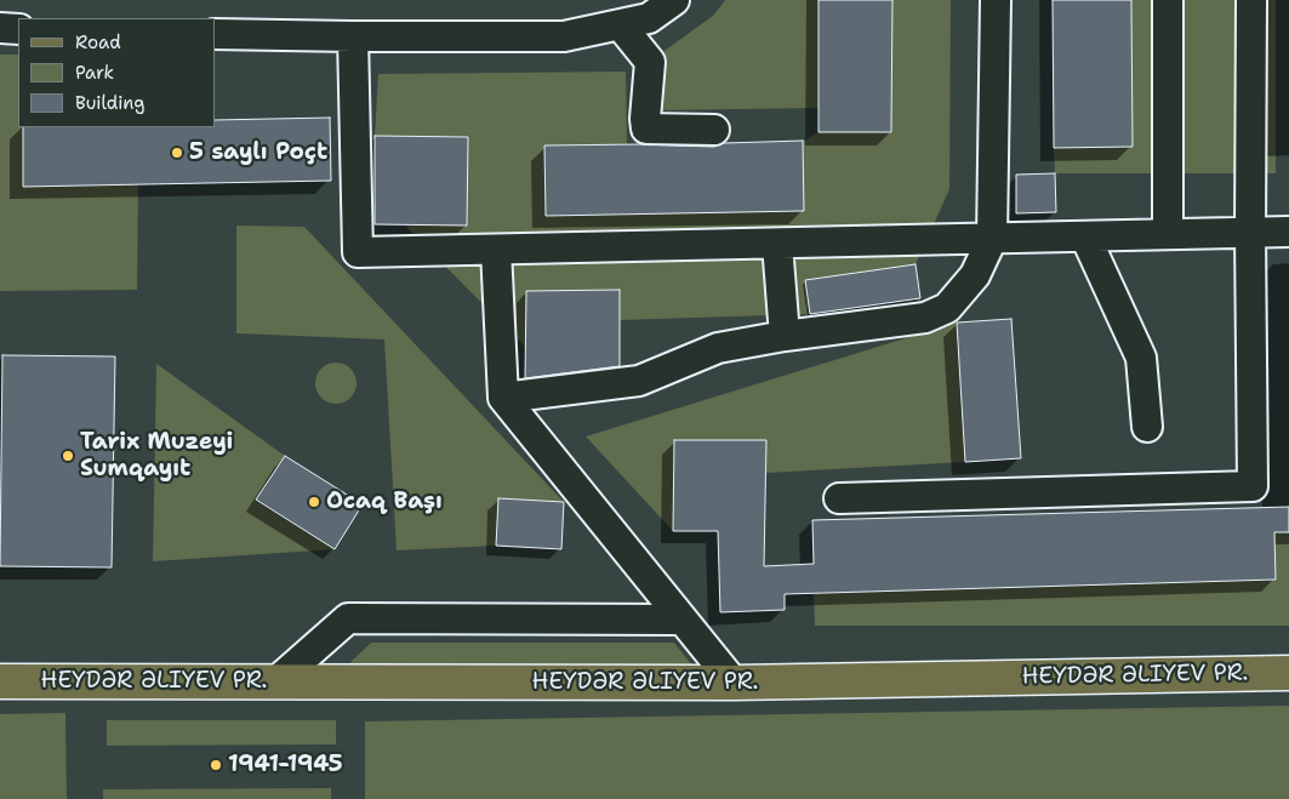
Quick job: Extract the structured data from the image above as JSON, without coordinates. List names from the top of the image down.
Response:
{
  "streets": {
    "main road": ["HEYDƏR ƏLIYEV PR."]
  },
  "places": [
    "5 saylı Poçt",
    "Tarix Muzeyi Sumqayıt",
    "Ocaq Başı",
    "1941-1945"
  ],
  "legend": ["Road", "Park", "Building"]
}
